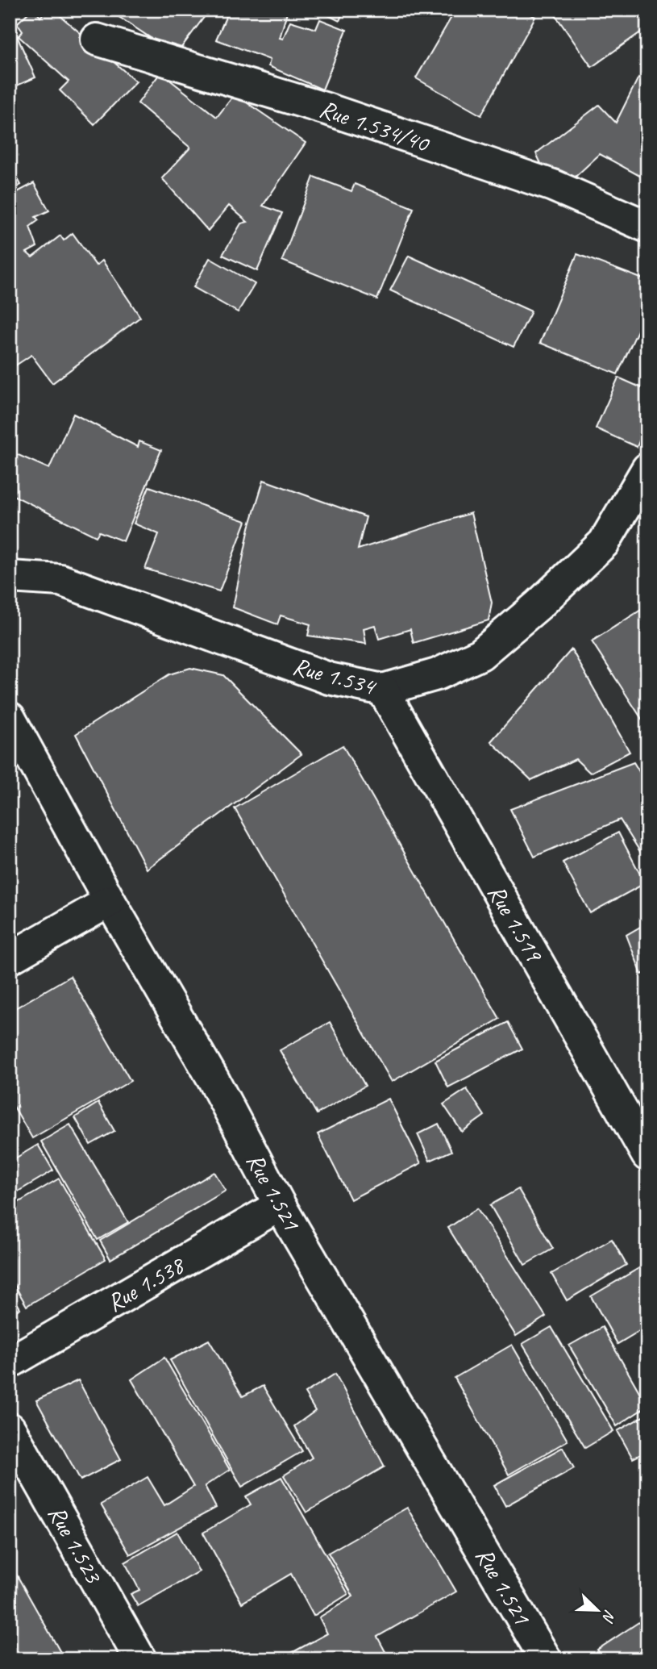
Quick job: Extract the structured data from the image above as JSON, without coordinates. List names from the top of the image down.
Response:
{
  "streets": {
    "street": [
      "Rue 1.534/40",
      "Rue 1.534",
      "Rue 1.519",
      "Rue 1.521",
      "Rue 1.538",
      "Rue 1.523"
    ]
  },
  "crossings": [
    ["Rue 1.534", "Rue 1.519"],
    ["Rue 1.521", "Rue 1.538"]
  ],
  "north": "bottom right"
}
